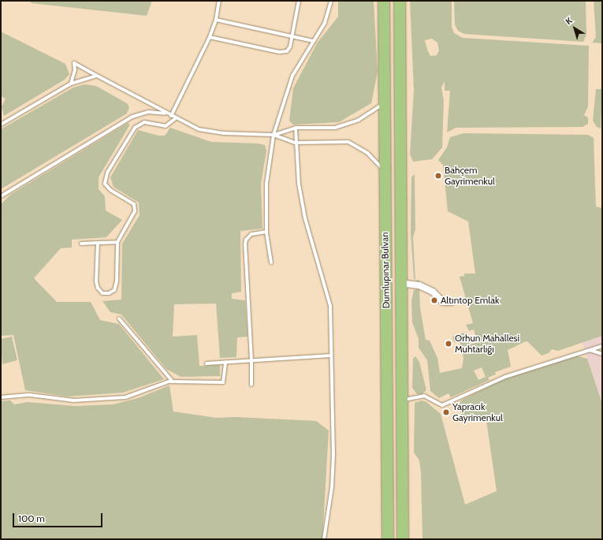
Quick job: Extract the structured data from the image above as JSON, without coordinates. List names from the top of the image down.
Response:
{
  "streets": {
    "highway": ["Dumlupınar Bulvarı"]
  },
  "places": [
    "Bahçem Gayrimenkul",
    "Altıntop Emlak",
    "Orhun Mahallesi Muhtarlığı",
    "Yapracık Gayrimenkul"
  ],
  "scale_bar": "100 m",
  "north": "top left"
}
